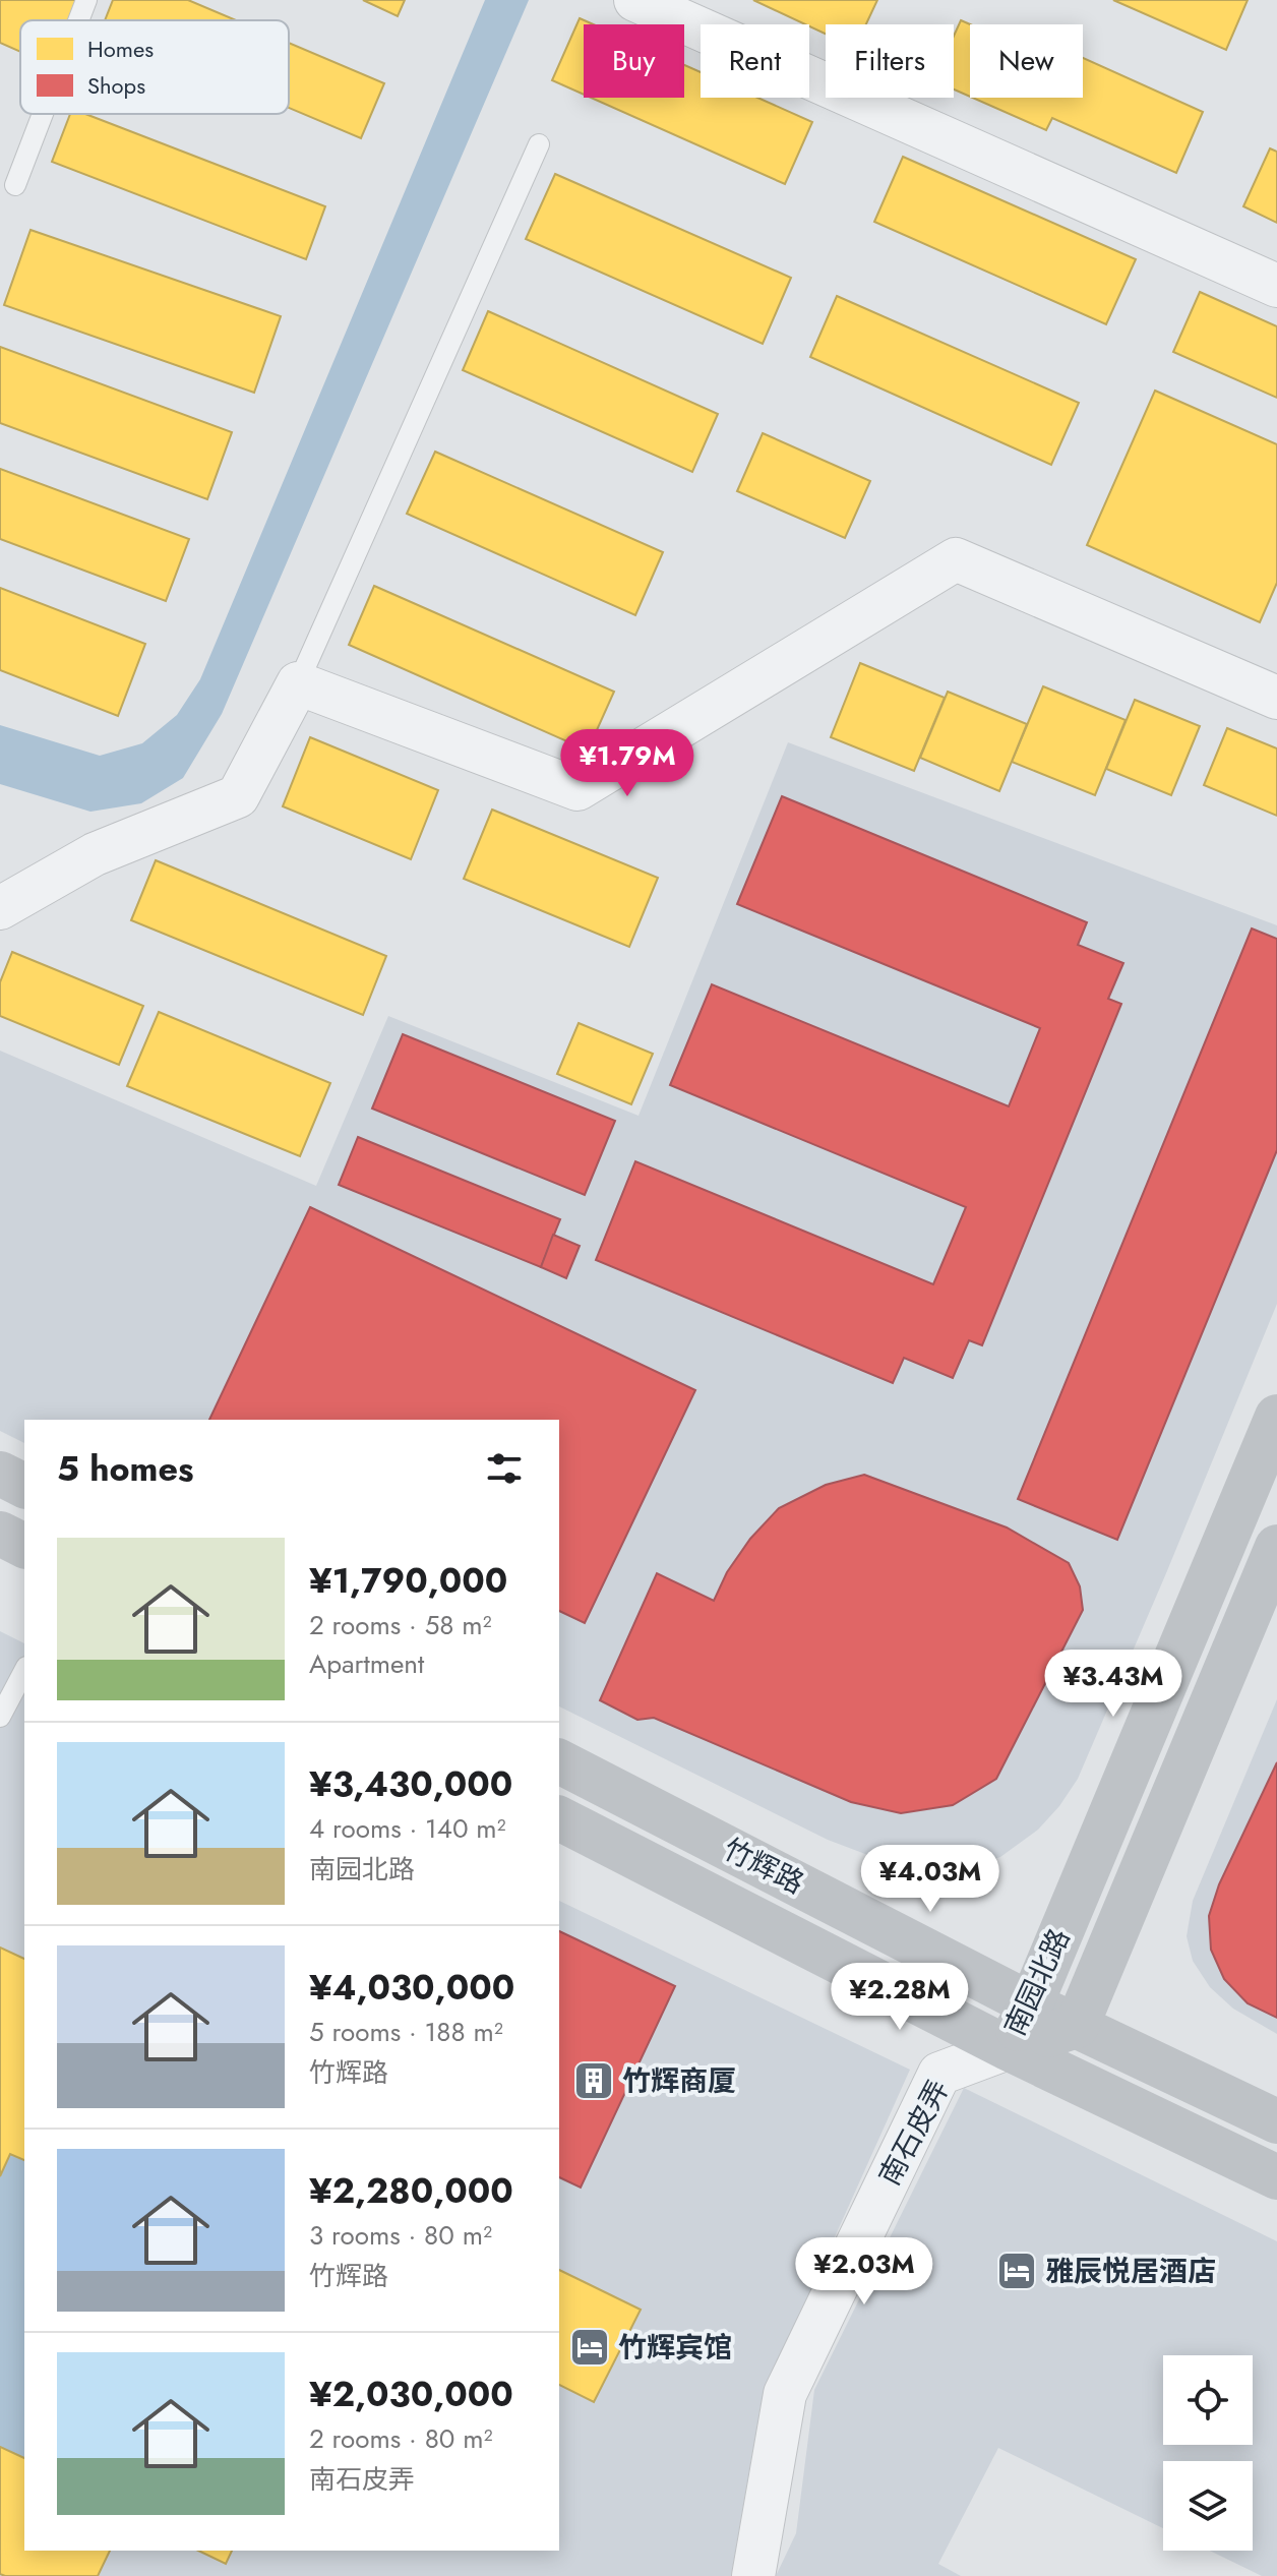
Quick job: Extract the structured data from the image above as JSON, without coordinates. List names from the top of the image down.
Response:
{
  "streets": {
    "main road": ["竹辉路", "南园北路"],
    "street": ["南石皮弄"]
  },
  "crossings": [
    ["竹辉路", "南园北路"],
    ["竹辉路", "南石皮弄"],
    ["南园北路", "南石皮弄"]
  ],
  "places": {
    "building": ["竹辉商厦"],
    "hotel": ["雅辰悦居酒店", "竹辉宾馆"]
  },
  "legend": ["Homes", "Shops"],
  "page": {
    "chip": [
      "Buy",
      "Rent",
      "Filters",
      "New"
    ],
    "price": [
      "¥1.79M",
      "¥3.43M",
      "¥4.03M",
      "¥2.28M",
      "¥2.03M"
    ],
    "heading": "5 homes",
    "list": [
      {
        "name": "¥1,790,000",
        "note": "2 rooms · 58 m² · Apartment"
      },
      {
        "name": "¥3,430,000",
        "note": "4 rooms · 140 m² · 南园北路"
      },
      {
        "name": "¥4,030,000",
        "note": "5 rooms · 188 m² · 竹辉路"
      },
      {
        "name": "¥2,280,000",
        "note": "3 rooms · 80 m² · 竹辉路"
      },
      {
        "name": "¥2,030,000",
        "note": "2 rooms · 80 m² · 南石皮弄"
      }
    ]
  }
}
